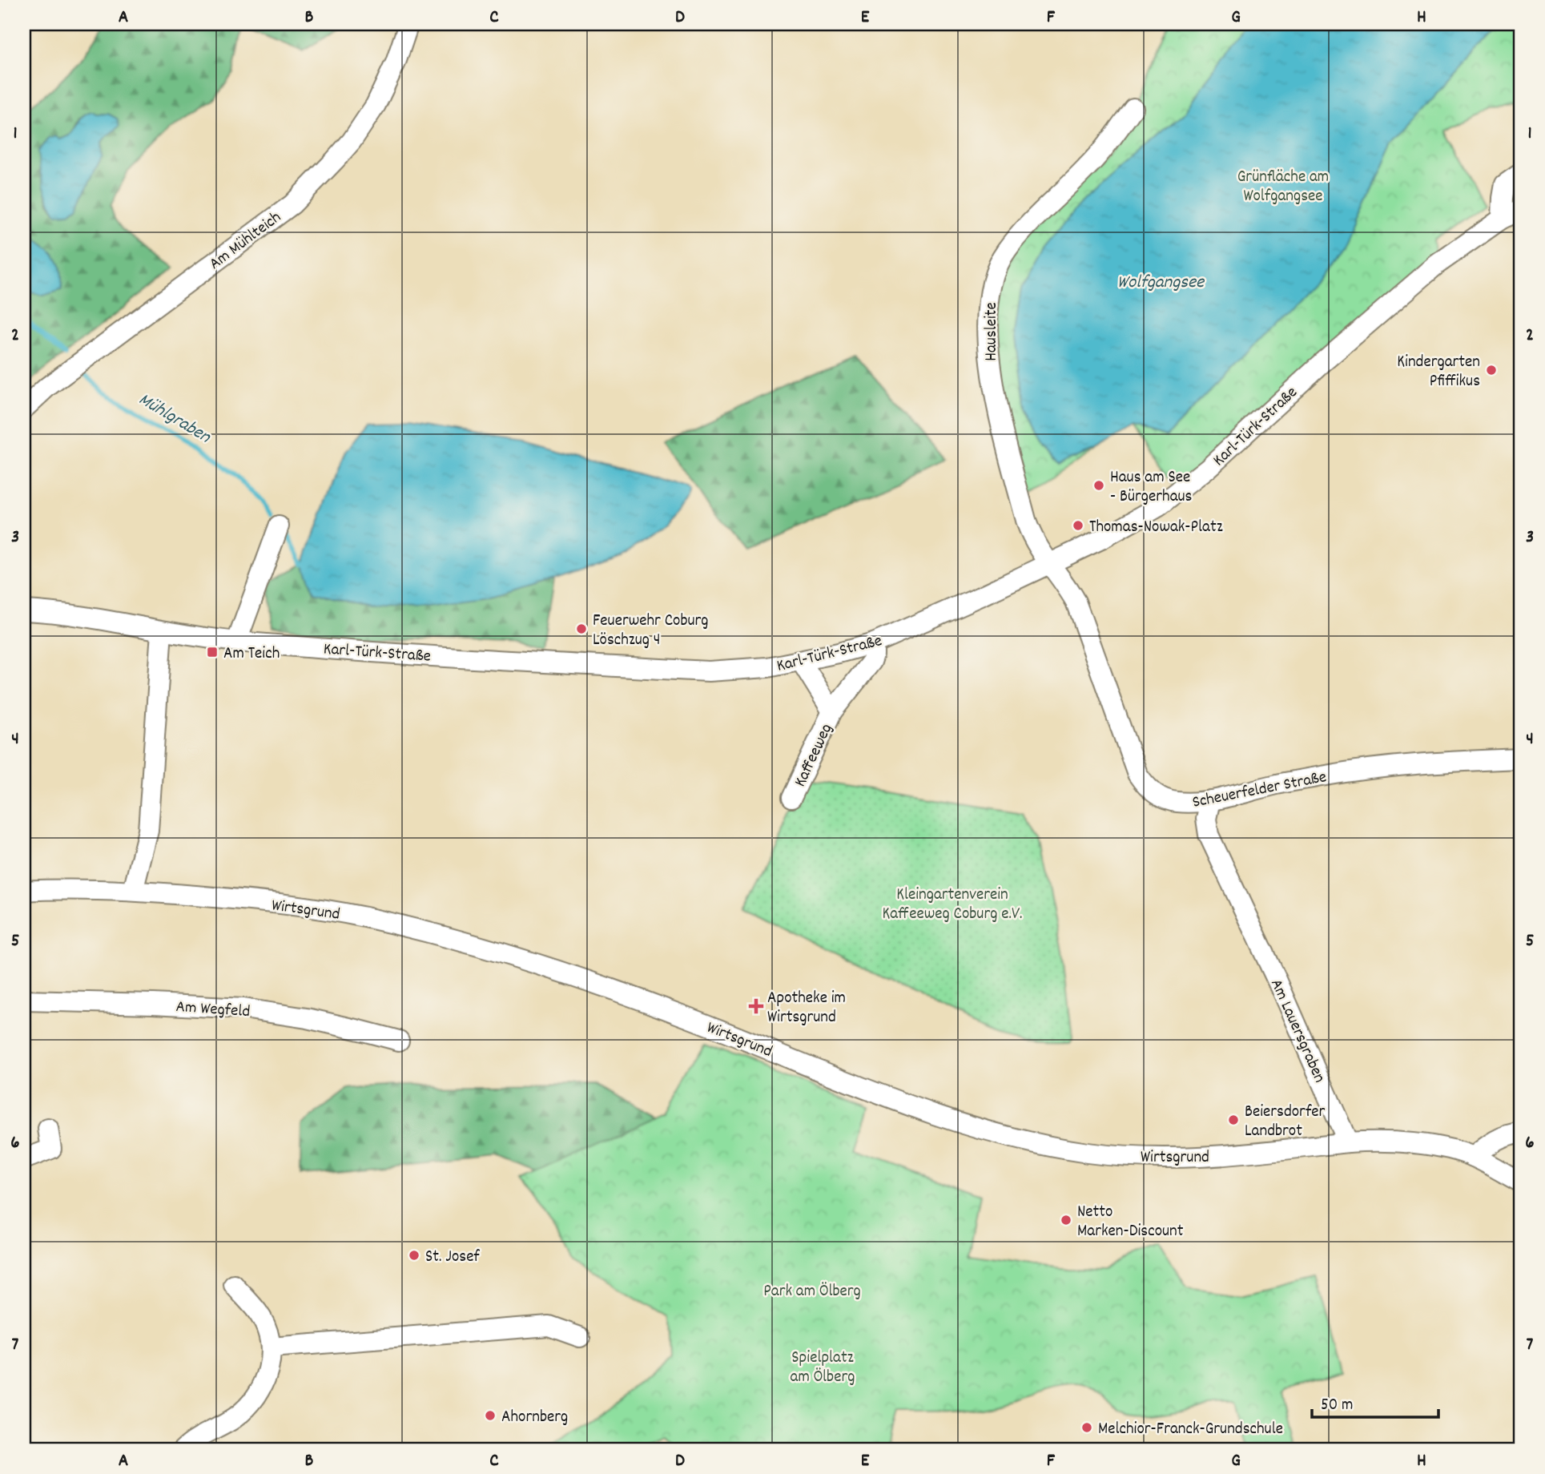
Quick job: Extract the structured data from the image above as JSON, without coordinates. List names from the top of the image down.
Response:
{
  "streets": {
    "street": [
      "Am Mühlteich",
      "Hausleite",
      "Karl-Türk-Straße",
      "Kaffeeweg",
      "Scheuerfelder Straße",
      "Wirtsgrund",
      "Am Wegfeld",
      "Am Lauersgraben"
    ]
  },
  "crossings": [
    ["Hausleite", "Karl-Türk-Straße"],
    ["Hausleite", "Scheuerfelder Straße"],
    ["Karl-Türk-Straße", "Kaffeeweg"],
    ["Karl-Türk-Straße", "Scheuerfelder Straße"],
    ["Scheuerfelder Straße", "Am Lauersgraben"],
    ["Wirtsgrund", "Am Lauersgraben"]
  ],
  "water": ["Wolfgangsee", "Mühlgraben"],
  "parks": [
    "Grünfläche am Wolfgangsee",
    "Kleingartenverein Kaffeeweg Coburg e.V.",
    "Park am Ölberg",
    "Spielplatz am Ölberg"
  ],
  "places": {
    "other": [
      "Kindergarten Pfiffikus",
      "Haus am See - Bürgerhaus",
      "Thomas-Nowak-Platz",
      "Feuerwehr Coburg Löschzug 4",
      "Beiersdorfer Landbrot",
      "Netto Marken-Discount",
      "St. Josef",
      "Ahornberg",
      "Melchior-Franck-Grundschule"
    ],
    "transit": ["Am Teich"],
    "health": ["Apotheke im Wirtsgrund"]
  },
  "scale_bar": "50 m",
  "grid": {
    "columns": [
      "A",
      "B",
      "C",
      "D",
      "E",
      "F",
      "G",
      "H"
    ],
    "rows": [
      "1",
      "2",
      "3",
      "4",
      "5",
      "6",
      "7"
    ]
  }
}
